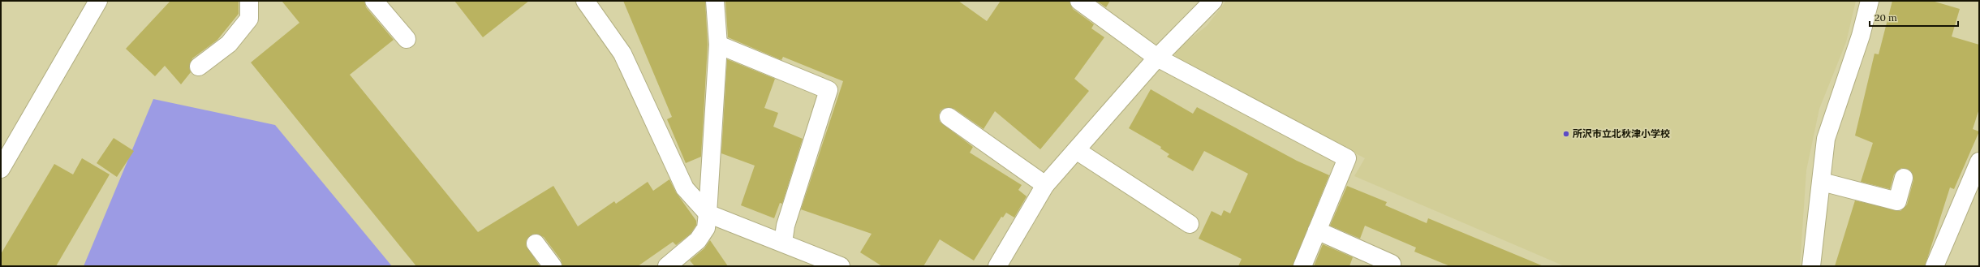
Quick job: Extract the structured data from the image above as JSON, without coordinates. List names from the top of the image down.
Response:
{
  "places": ["所沢市立北秋津小学校"],
  "scale_bar": "20 m"
}
